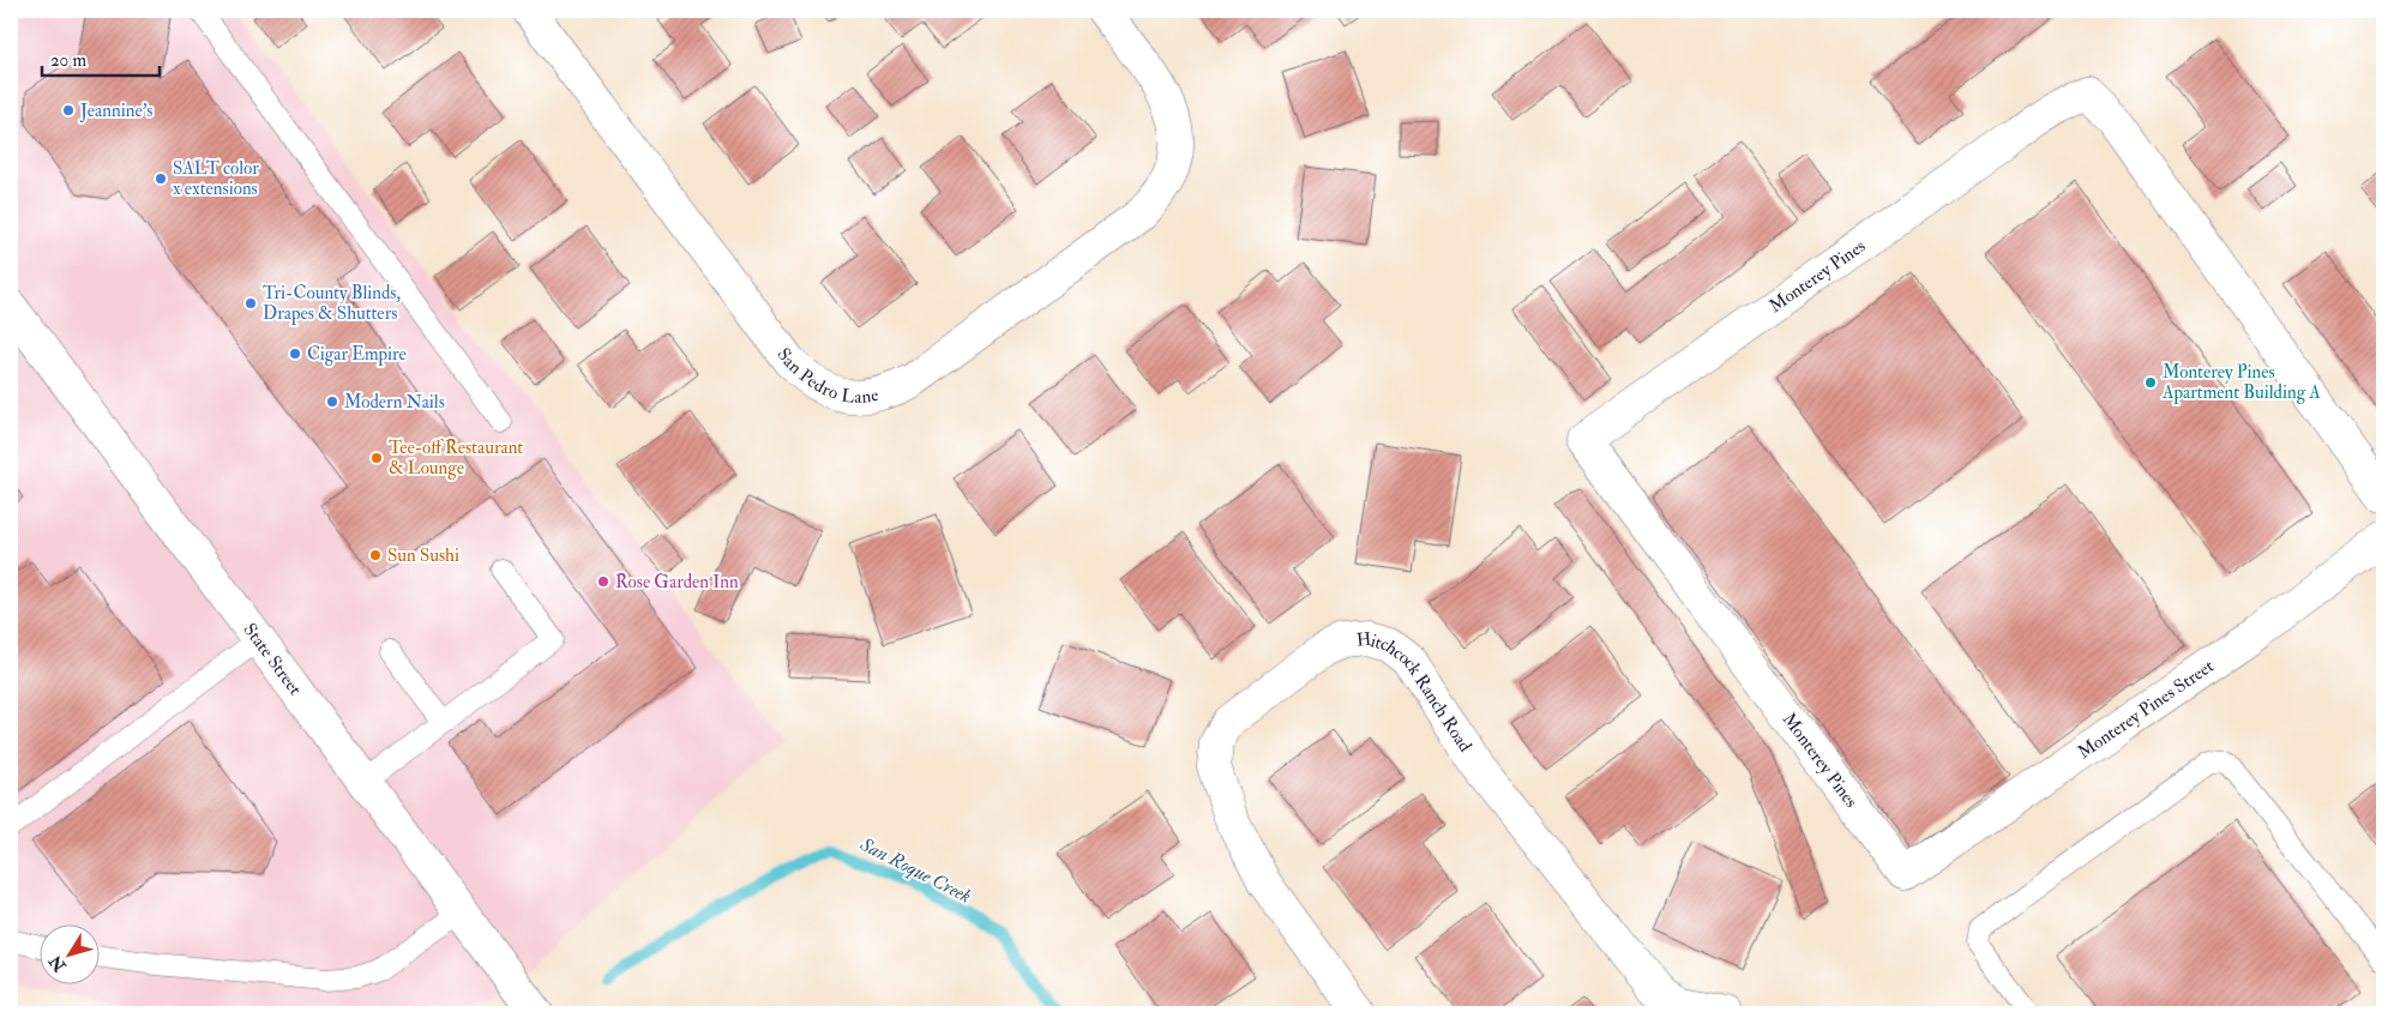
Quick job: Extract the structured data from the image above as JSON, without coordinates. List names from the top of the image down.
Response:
{
  "streets": {
    "street": [
      "Monterey Pines",
      "San Pedro Lane",
      "State Street",
      "Hitchcock Ranch Road",
      "Monterey Pines Street"
    ]
  },
  "crossings": [
    ["Monterey Pines", "Monterey Pines Street"]
  ],
  "water": ["San Roque Creek"],
  "places": [
    "Jeannine's",
    "SALT color x extensions",
    "Tri-County Blinds, Drapes & Shutters",
    "Cigar Empire",
    "Monterey Pines Apartment Building A",
    "Modern Nails",
    "Tee-off Restaurant & Lounge",
    "Sun Sushi",
    "Rose Garden Inn"
  ],
  "scale_bar": "20 m",
  "north": "bottom left"
}
